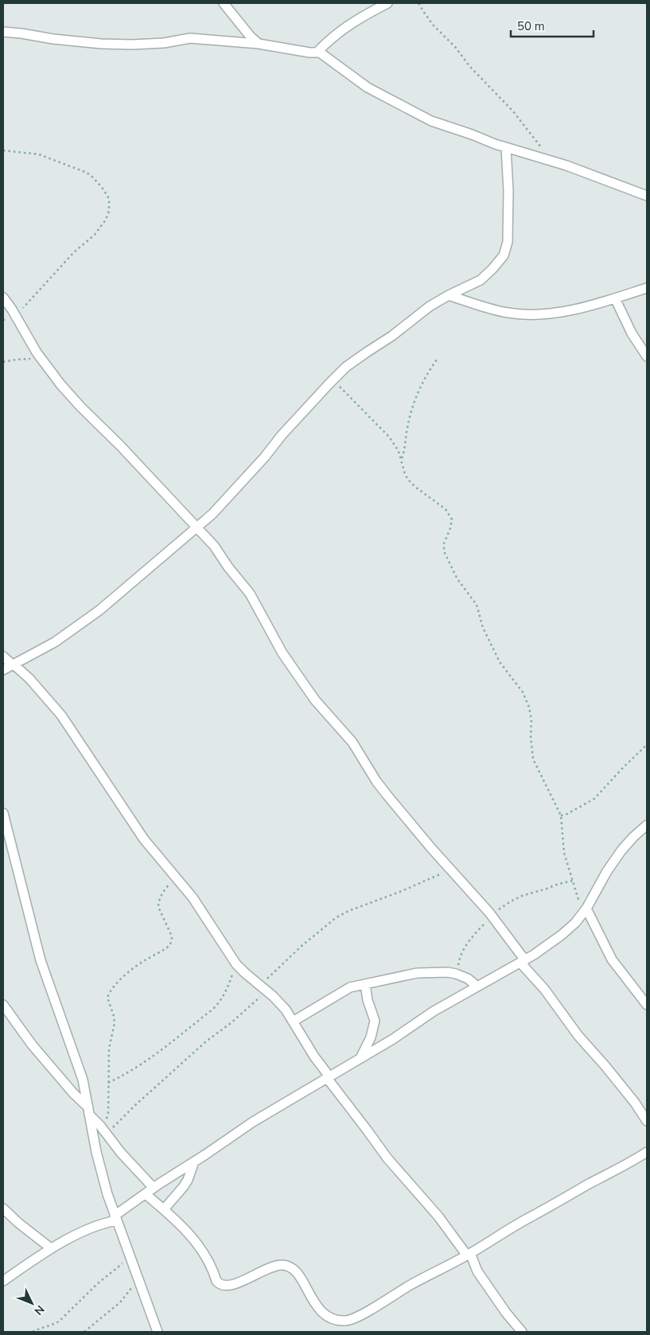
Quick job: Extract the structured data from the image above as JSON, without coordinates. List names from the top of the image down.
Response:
{
  "scale_bar": "50 m",
  "north": "bottom right"
}
